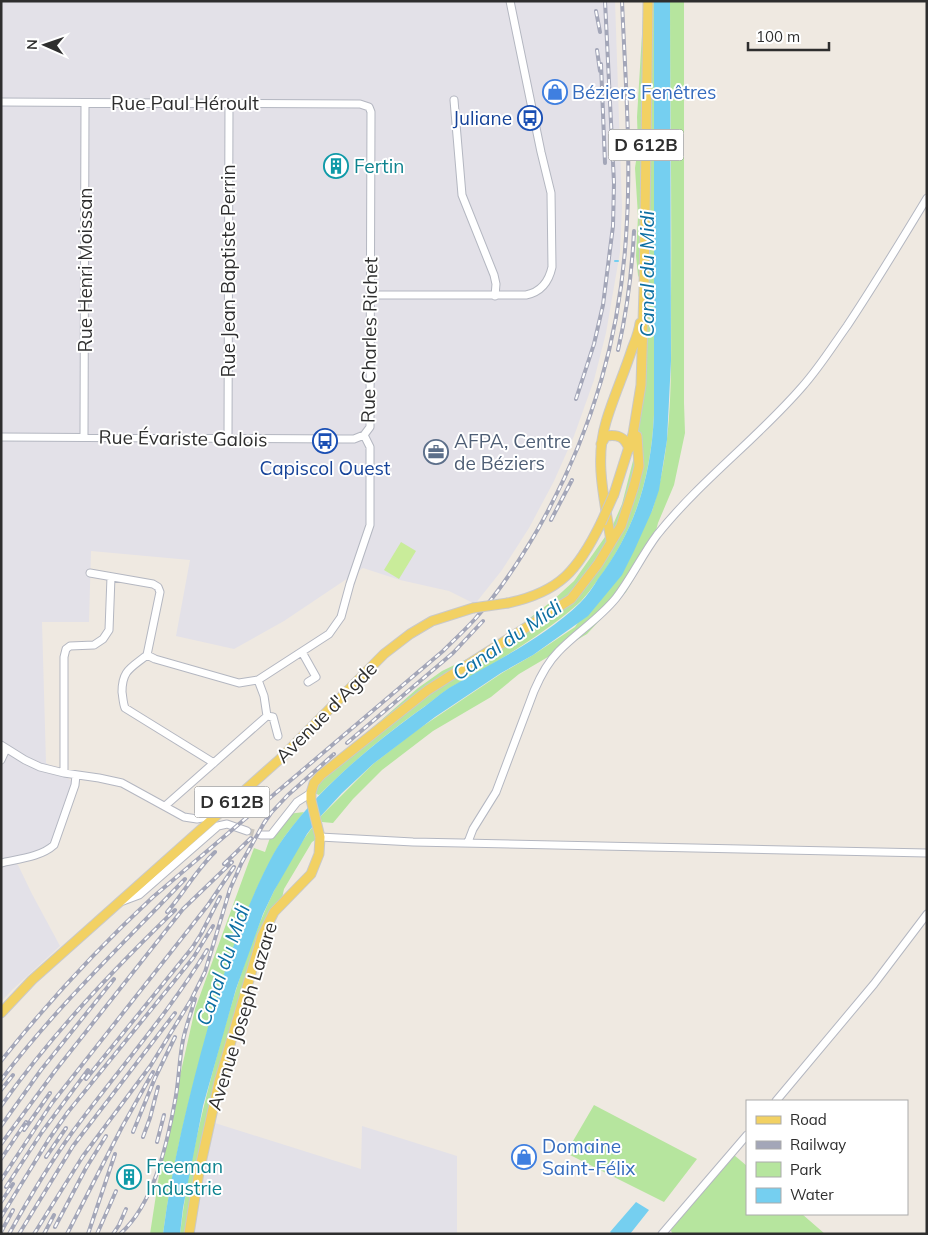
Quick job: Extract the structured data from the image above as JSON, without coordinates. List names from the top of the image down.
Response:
{
  "streets": {
    "main road": ["D 612B", "Avenue d'Agde", "Avenue Joseph Lazare"],
    "street": [
      "Rue Paul Héroult",
      "Rue Henri Moissan",
      "Rue Jean Baptiste Perrin",
      "Rue Charles Richet",
      "Rue Évariste Galois"
    ]
  },
  "crossings": [
    ["Rue Paul Héroult", "Rue Henri Moissan"],
    ["Rue Paul Héroult", "Rue Jean Baptiste Perrin"],
    ["Rue Paul Héroult", "Rue Charles Richet"],
    ["D 612B", "Avenue d'Agde"],
    ["Rue Henri Moissan", "Rue Évariste Galois"],
    ["Rue Jean Baptiste Perrin", "Rue Évariste Galois"],
    ["Rue Charles Richet", "Rue Évariste Galois"]
  ],
  "water": ["Canal du Midi"],
  "places": {
    "shop": ["Béziers Fenêtres", "Domaine Saint-Félix"],
    "bus stop": ["Juliane", "Capiscol Ouest"],
    "building": ["Fertin", "Freeman Industrie"],
    "office": ["AFPA, Centre de Béziers"]
  },
  "legend": [
    "Road",
    "Railway",
    "Park",
    "Water"
  ],
  "scale_bar": "100 m",
  "north": "left"
}
